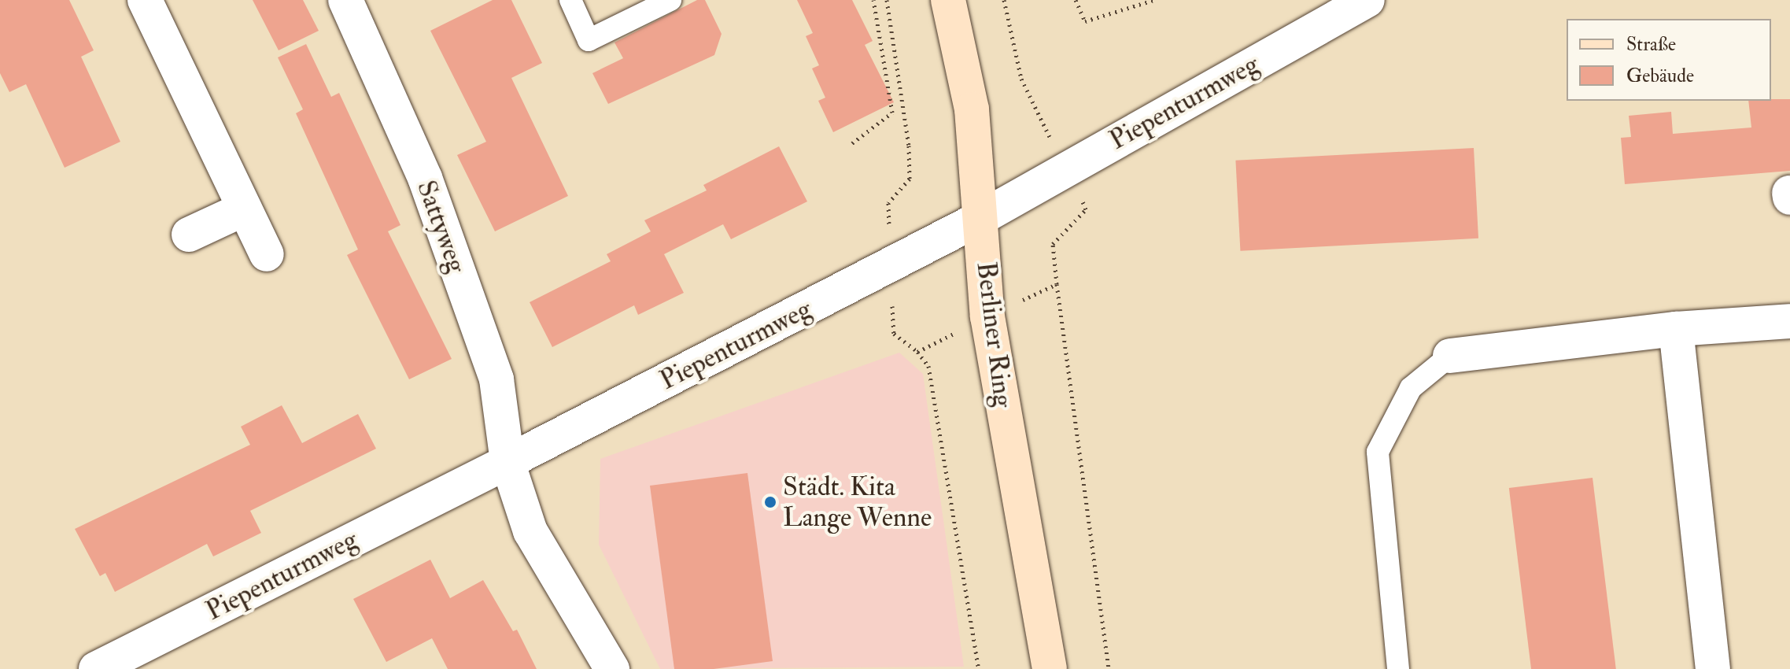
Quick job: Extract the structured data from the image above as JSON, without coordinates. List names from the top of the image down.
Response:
{
  "streets": {
    "main road": ["Berliner Ring"],
    "street": ["Piepenturmweg", "Sattyweg"]
  },
  "crossings": [
    ["Piepenturmweg", "Sattyweg"],
    ["Piepenturmweg", "Berliner Ring"]
  ],
  "places": ["Städt. Kita Lange Wenne"],
  "legend": ["Straße", "Gebäude"]
}
